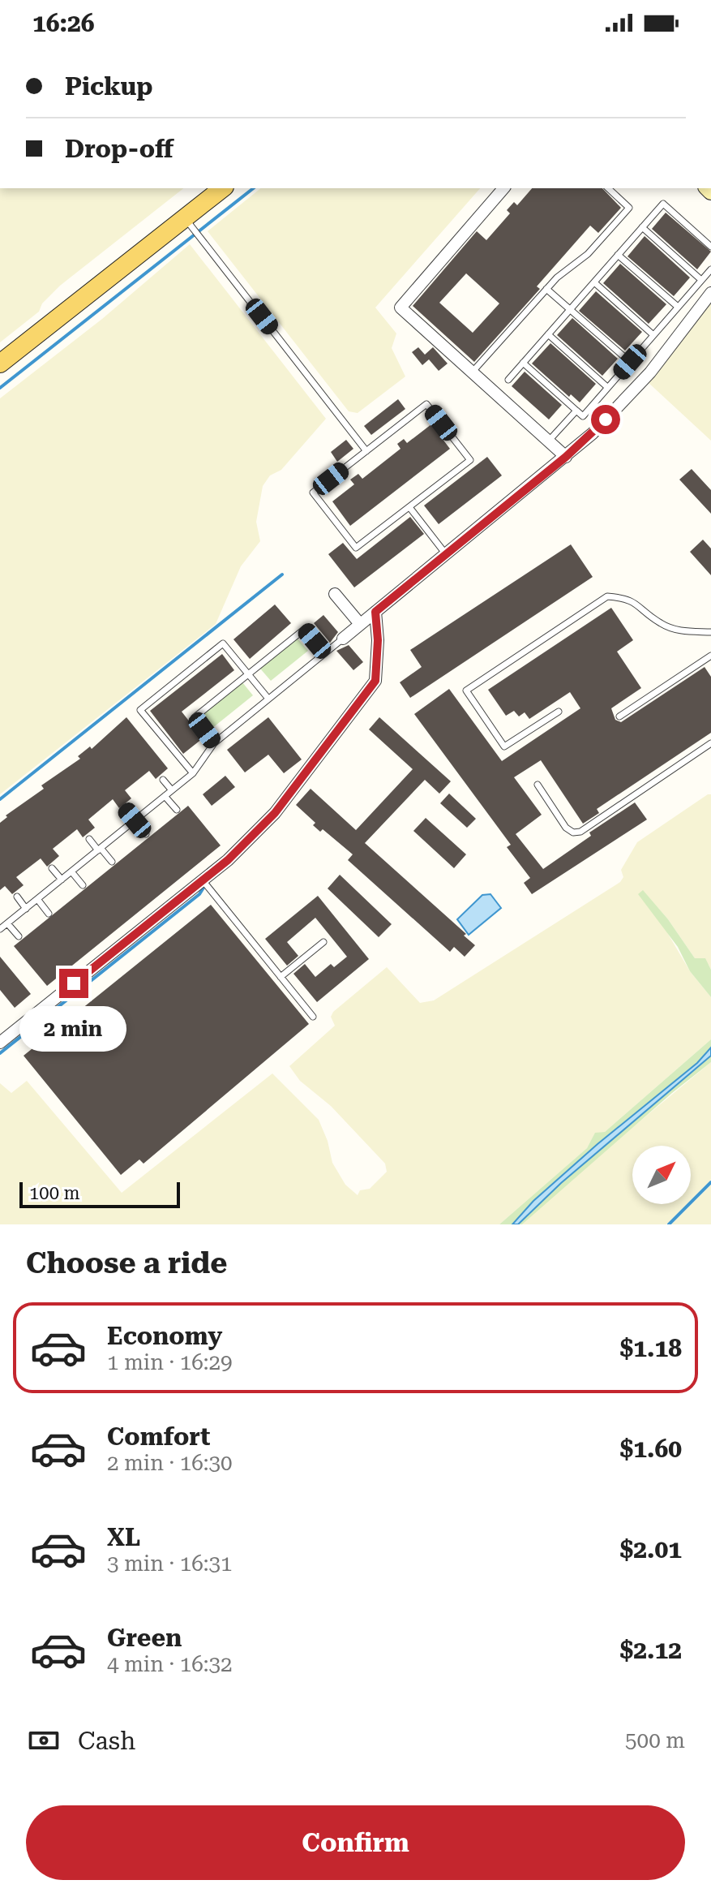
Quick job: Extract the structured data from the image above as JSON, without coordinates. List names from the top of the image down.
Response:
{
  "scale_bar": "100 m",
  "north": "top right",
  "page": {
    "status": "16:26",
    "banner": ["Pickup", "Drop-off"],
    "bubble": "2 min",
    "scale": "100 m",
    "heading": "Choose a ride",
    "list": [
      {
        "name": "Economy",
        "note": "1 min · 16:29",
        "value": "$1.18"
      },
      {
        "name": "Comfort",
        "note": "2 min · 16:30",
        "value": "$1.60"
      },
      {
        "name": "XL",
        "note": "3 min · 16:31",
        "value": "$2.01"
      },
      {
        "name": "Green",
        "note": "4 min · 16:32",
        "value": "$2.12"
      }
    ],
    "pay": ["Cash", "500 m"],
    "buttons": "Confirm"
  }
}
